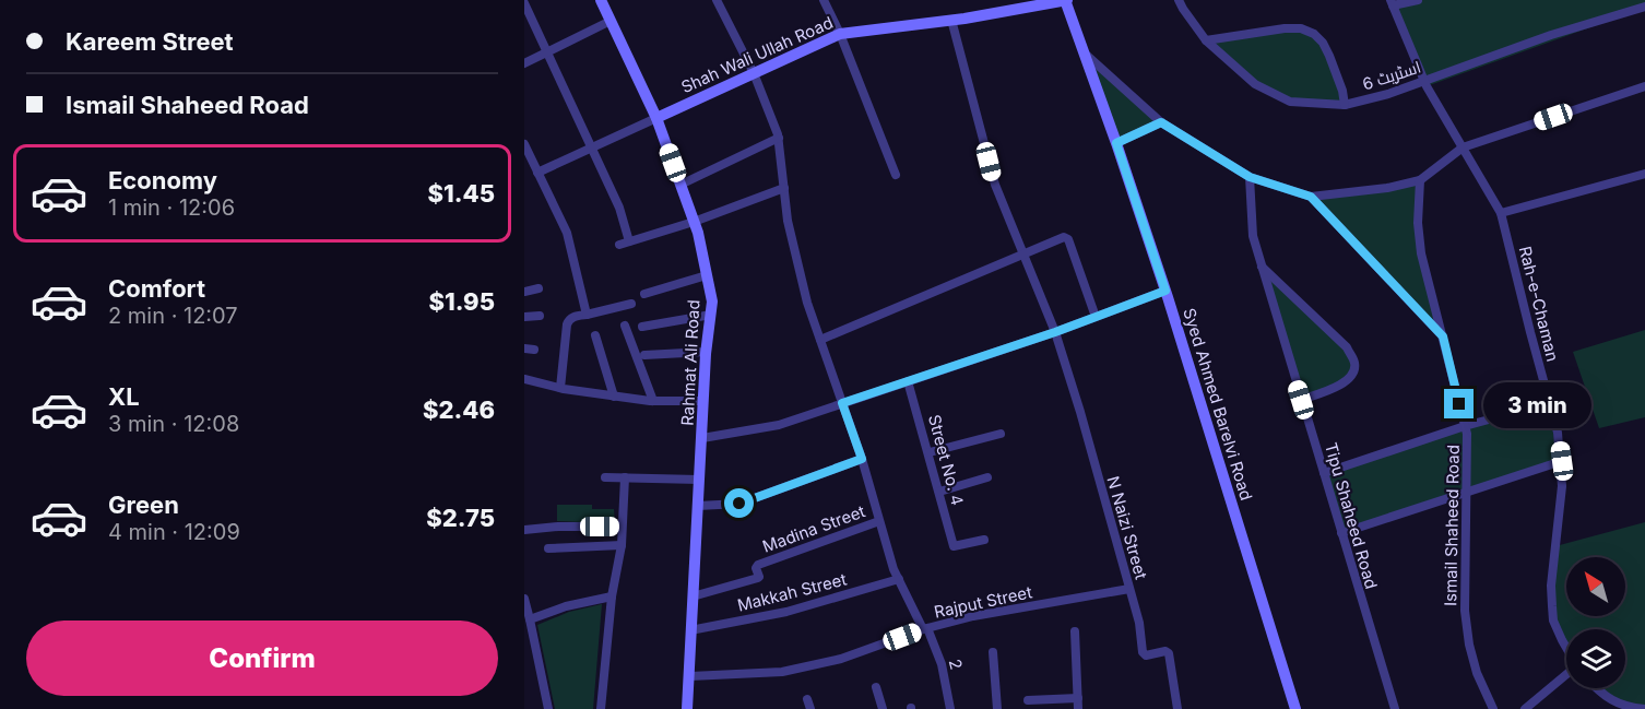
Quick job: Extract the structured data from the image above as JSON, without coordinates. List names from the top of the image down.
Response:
{
  "streets": {
    "street": [
      "Shah Wali Ullah Road",
      "اسٹریٹ 6",
      "Rah-e-Chaman",
      "Rahmat Ali Road",
      "Syed Ahmed Barelvi Road",
      "Street No. 4",
      "Tipu Shaheed Road",
      "Ismail Shaheed Road",
      "N Naizi Street",
      "Madina Street",
      "Makkah Street",
      "Rajput Street",
      "2"
    ]
  },
  "crossings": [
    ["Shah Wali Ullah Road", "Rahmat Ali Road"],
    ["Shah Wali Ullah Road", "Syed Ahmed Barelvi Road"],
    ["Shah Wali Ullah Road", "N Naizi Street"],
    ["Shah Wali Ullah Road", "2"],
    ["اسٹریٹ 6", "Rah-e-Chaman"],
    ["Rahmat Ali Road", "Madina Street"],
    ["Rahmat Ali Road", "Makkah Street"],
    ["Rahmat Ali Road", "Rajput Street"],
    ["N Naizi Street", "Rajput Street"],
    ["Madina Street", "2"],
    ["Makkah Street", "2"],
    ["Rajput Street", "2"]
  ],
  "north": "top left",
  "page": {
    "banner": ["Kareem Street", "Ismail Shaheed Road"],
    "list": [
      {
        "name": "Economy",
        "note": "1 min · 12:06",
        "value": "$1.45"
      },
      {
        "name": "Comfort",
        "note": "2 min · 12:07",
        "value": "$1.95"
      },
      {
        "name": "XL",
        "note": "3 min · 12:08",
        "value": "$2.46"
      },
      {
        "name": "Green",
        "note": "4 min · 12:09",
        "value": "$2.75"
      }
    ],
    "bubble": "3 min",
    "buttons": "Confirm"
  }
}
